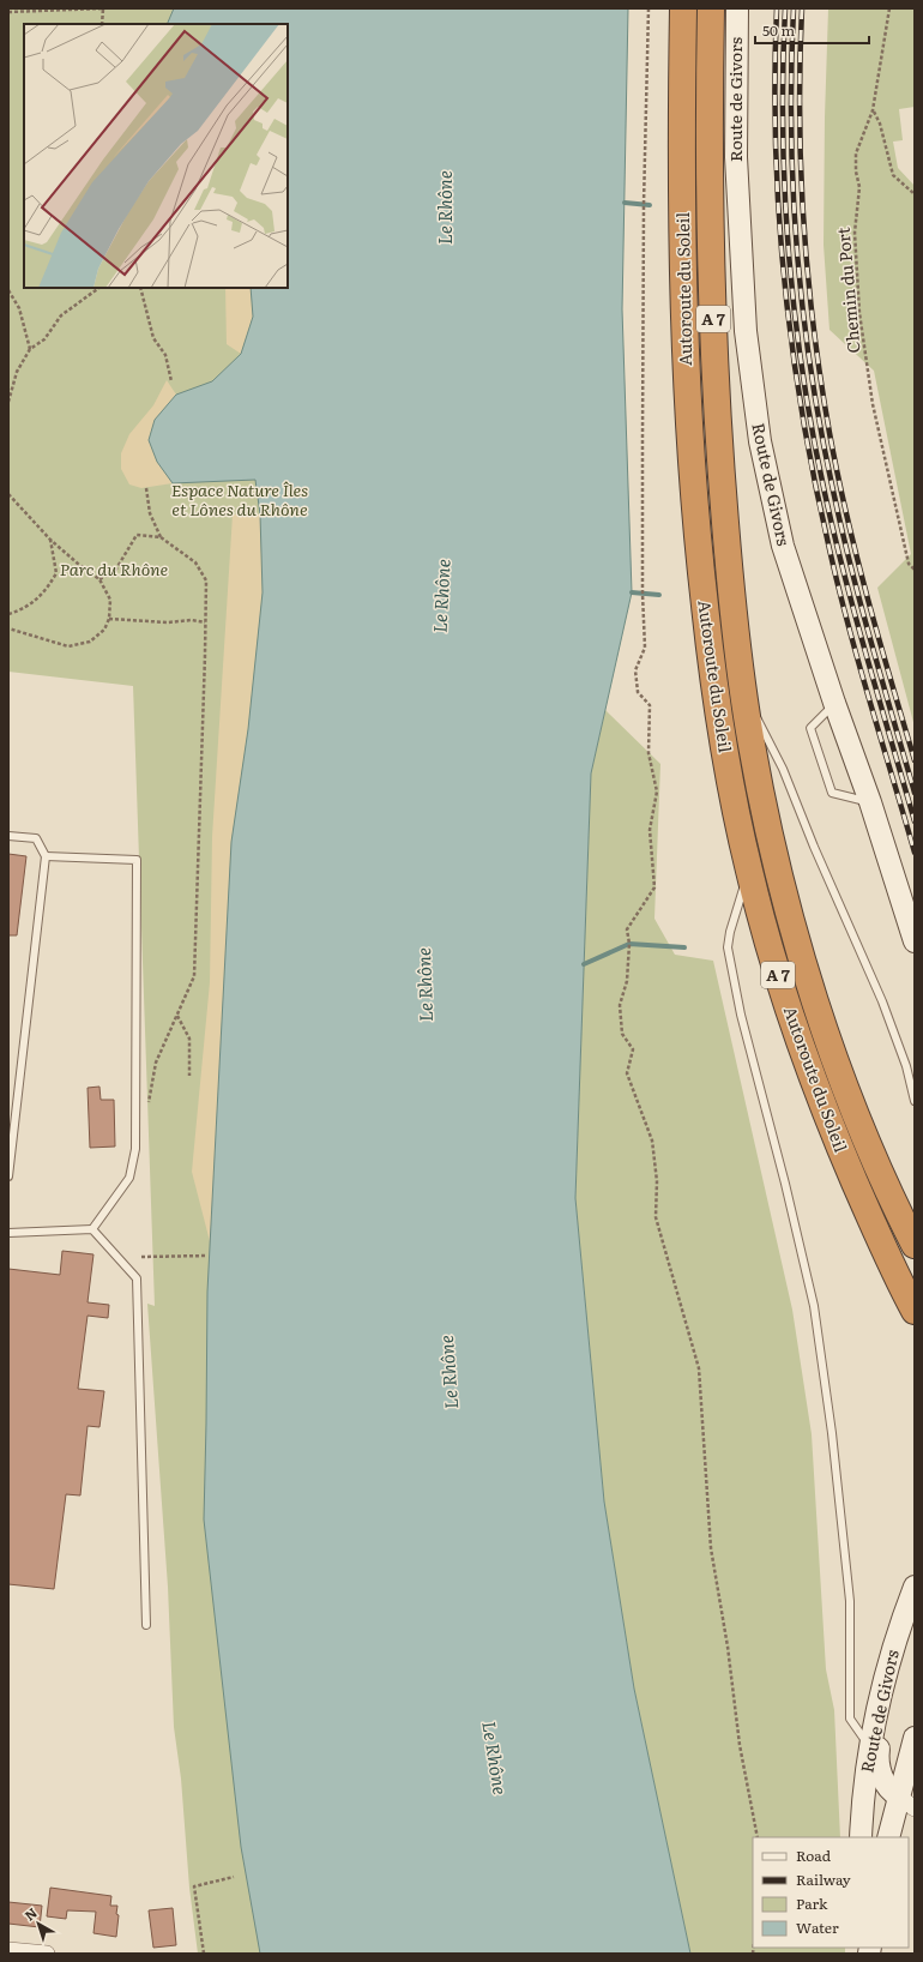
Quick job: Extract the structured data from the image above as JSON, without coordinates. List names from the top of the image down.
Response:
{
  "streets": {
    "highway": ["Autoroute du Soleil", "A 7"],
    "main road": ["Route de Givors"],
    "path": ["Chemin du Port"]
  },
  "water": ["Le Rhône"],
  "parks": ["Espace Nature Îles et Lônes du Rhône", "Parc du Rhône"],
  "legend": [
    "Road",
    "Railway",
    "Park",
    "Water"
  ],
  "scale_bar": "50 m",
  "north": "top left"
}
